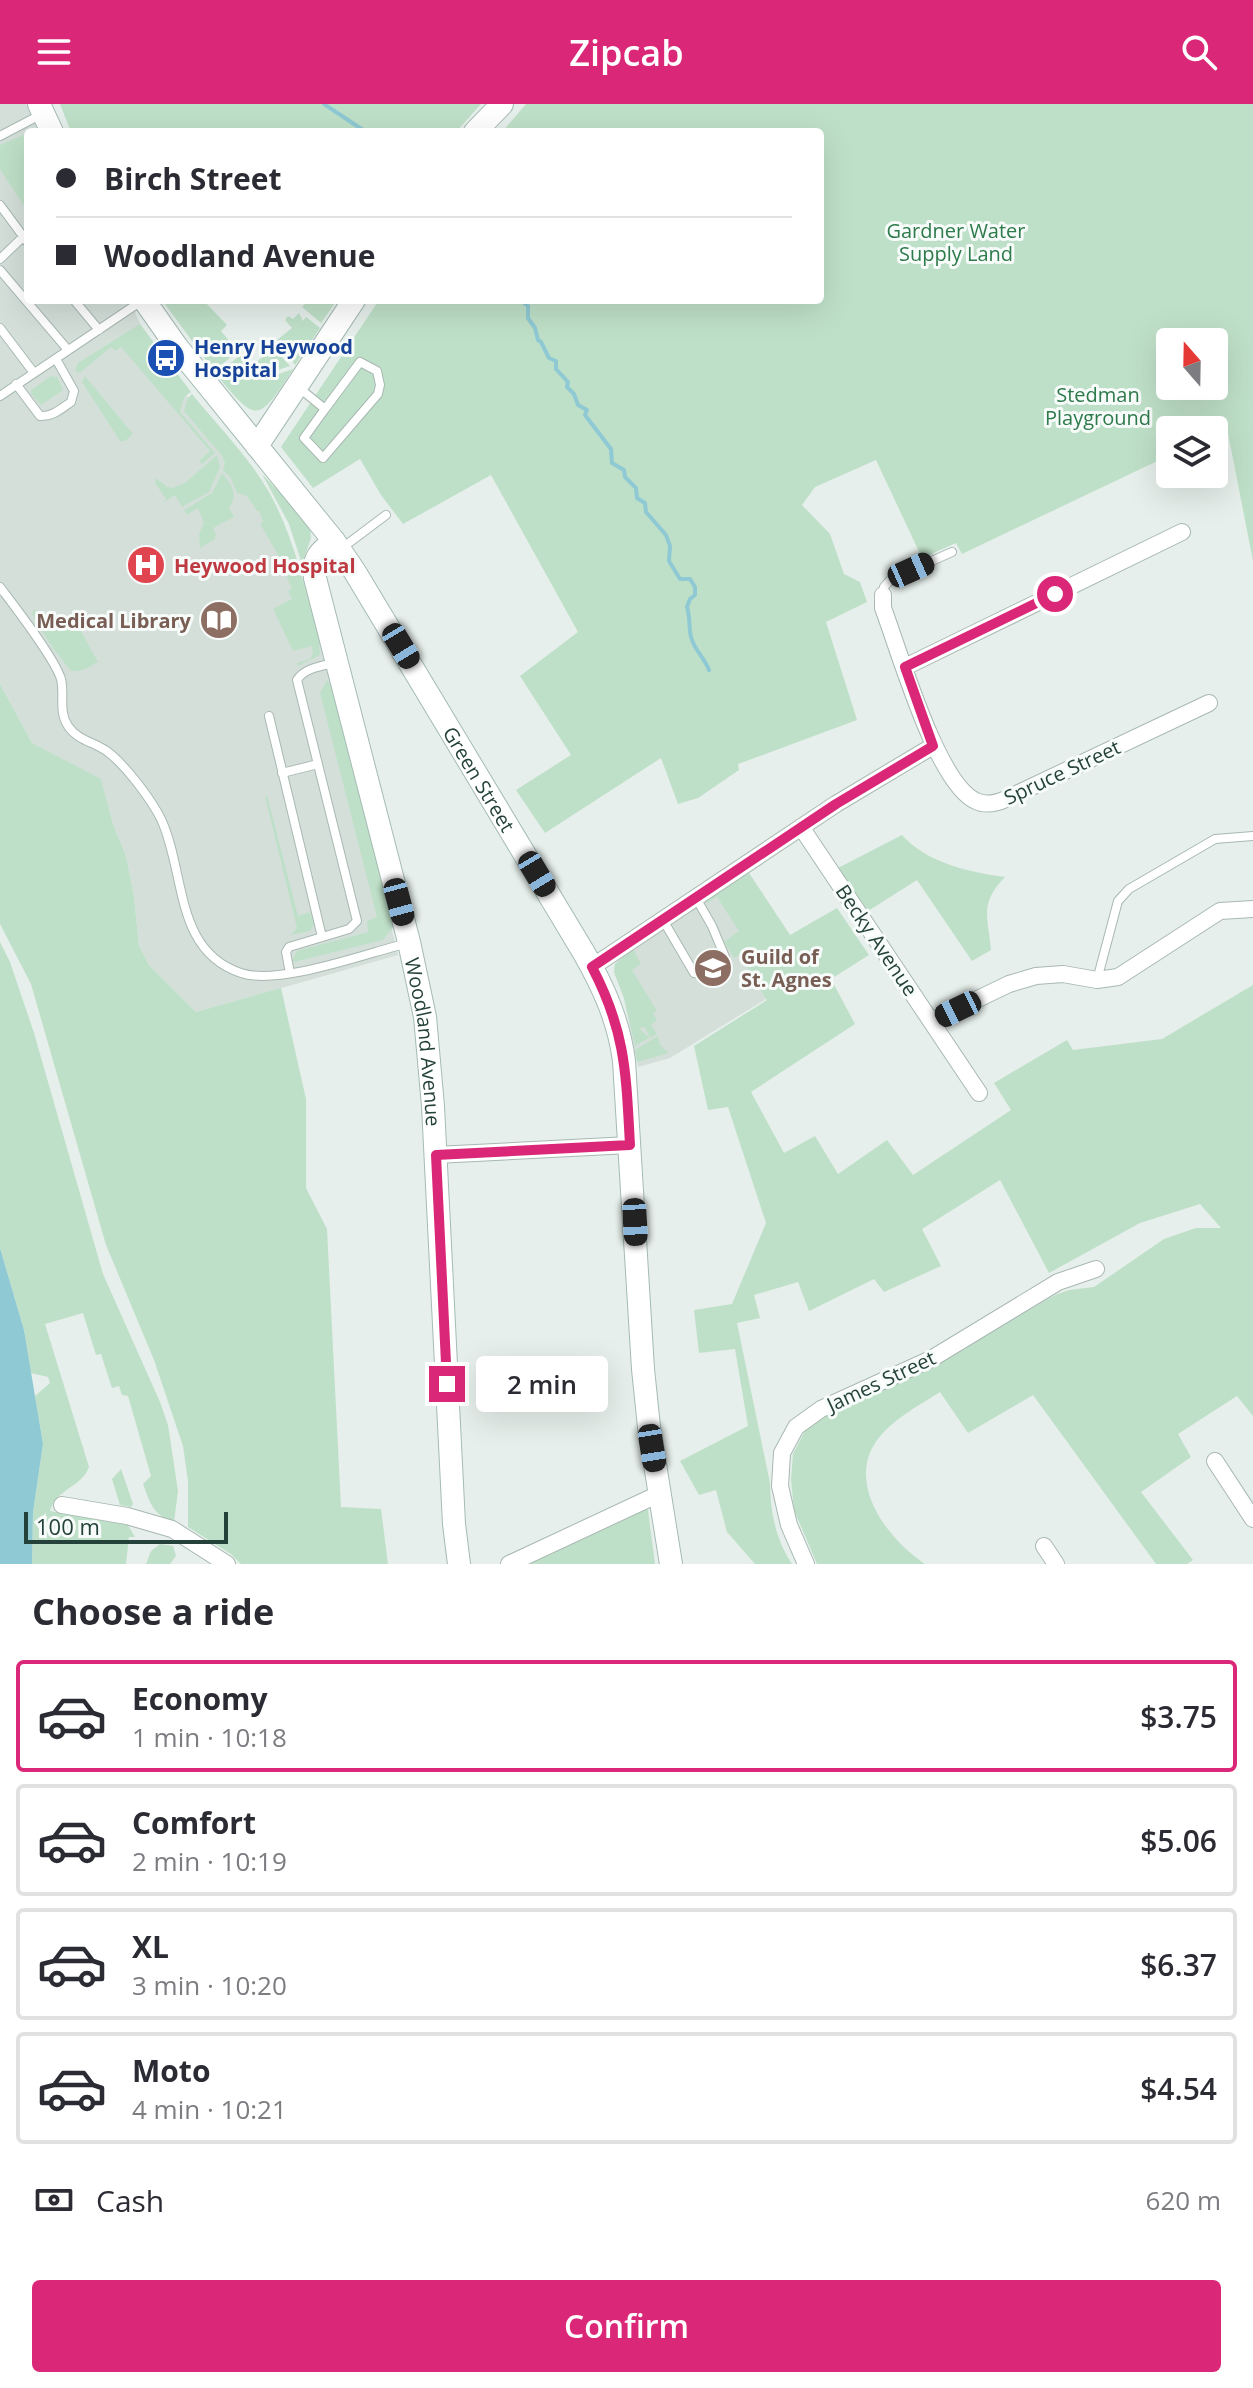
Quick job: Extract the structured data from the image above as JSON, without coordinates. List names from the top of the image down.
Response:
{
  "streets": {
    "street": [
      "Spruce Street",
      "Green Street",
      "Becky Avenue",
      "Woodland Avenue",
      "James Street"
    ]
  },
  "crossings": [
    ["Green Street", "Woodland Avenue"]
  ],
  "parks": ["Gardner Water Supply Land", "Stedman Playground"],
  "places": {
    "bus stop": ["Henry Heywood Hospital"],
    "hospital": ["Heywood Hospital"],
    "library": ["Medical Library"],
    "school or university": ["Guild of St. Agnes"]
  },
  "scale_bar": "100 m",
  "north": "top",
  "page": {
    "header": "Zipcab",
    "banner": ["Birch Street", "Woodland Avenue"],
    "bubble": "2 min",
    "scale": "100 m",
    "heading": "Choose a ride",
    "list": [
      {
        "name": "Economy",
        "note": "1 min · 10:18",
        "value": "$3.75"
      },
      {
        "name": "Comfort",
        "note": "2 min · 10:19",
        "value": "$5.06"
      },
      {
        "name": "XL",
        "note": "3 min · 10:20",
        "value": "$6.37"
      },
      {
        "name": "Moto",
        "note": "4 min · 10:21",
        "value": "$4.54"
      }
    ],
    "pay": ["Cash", "620 m"],
    "buttons": "Confirm"
  }
}
